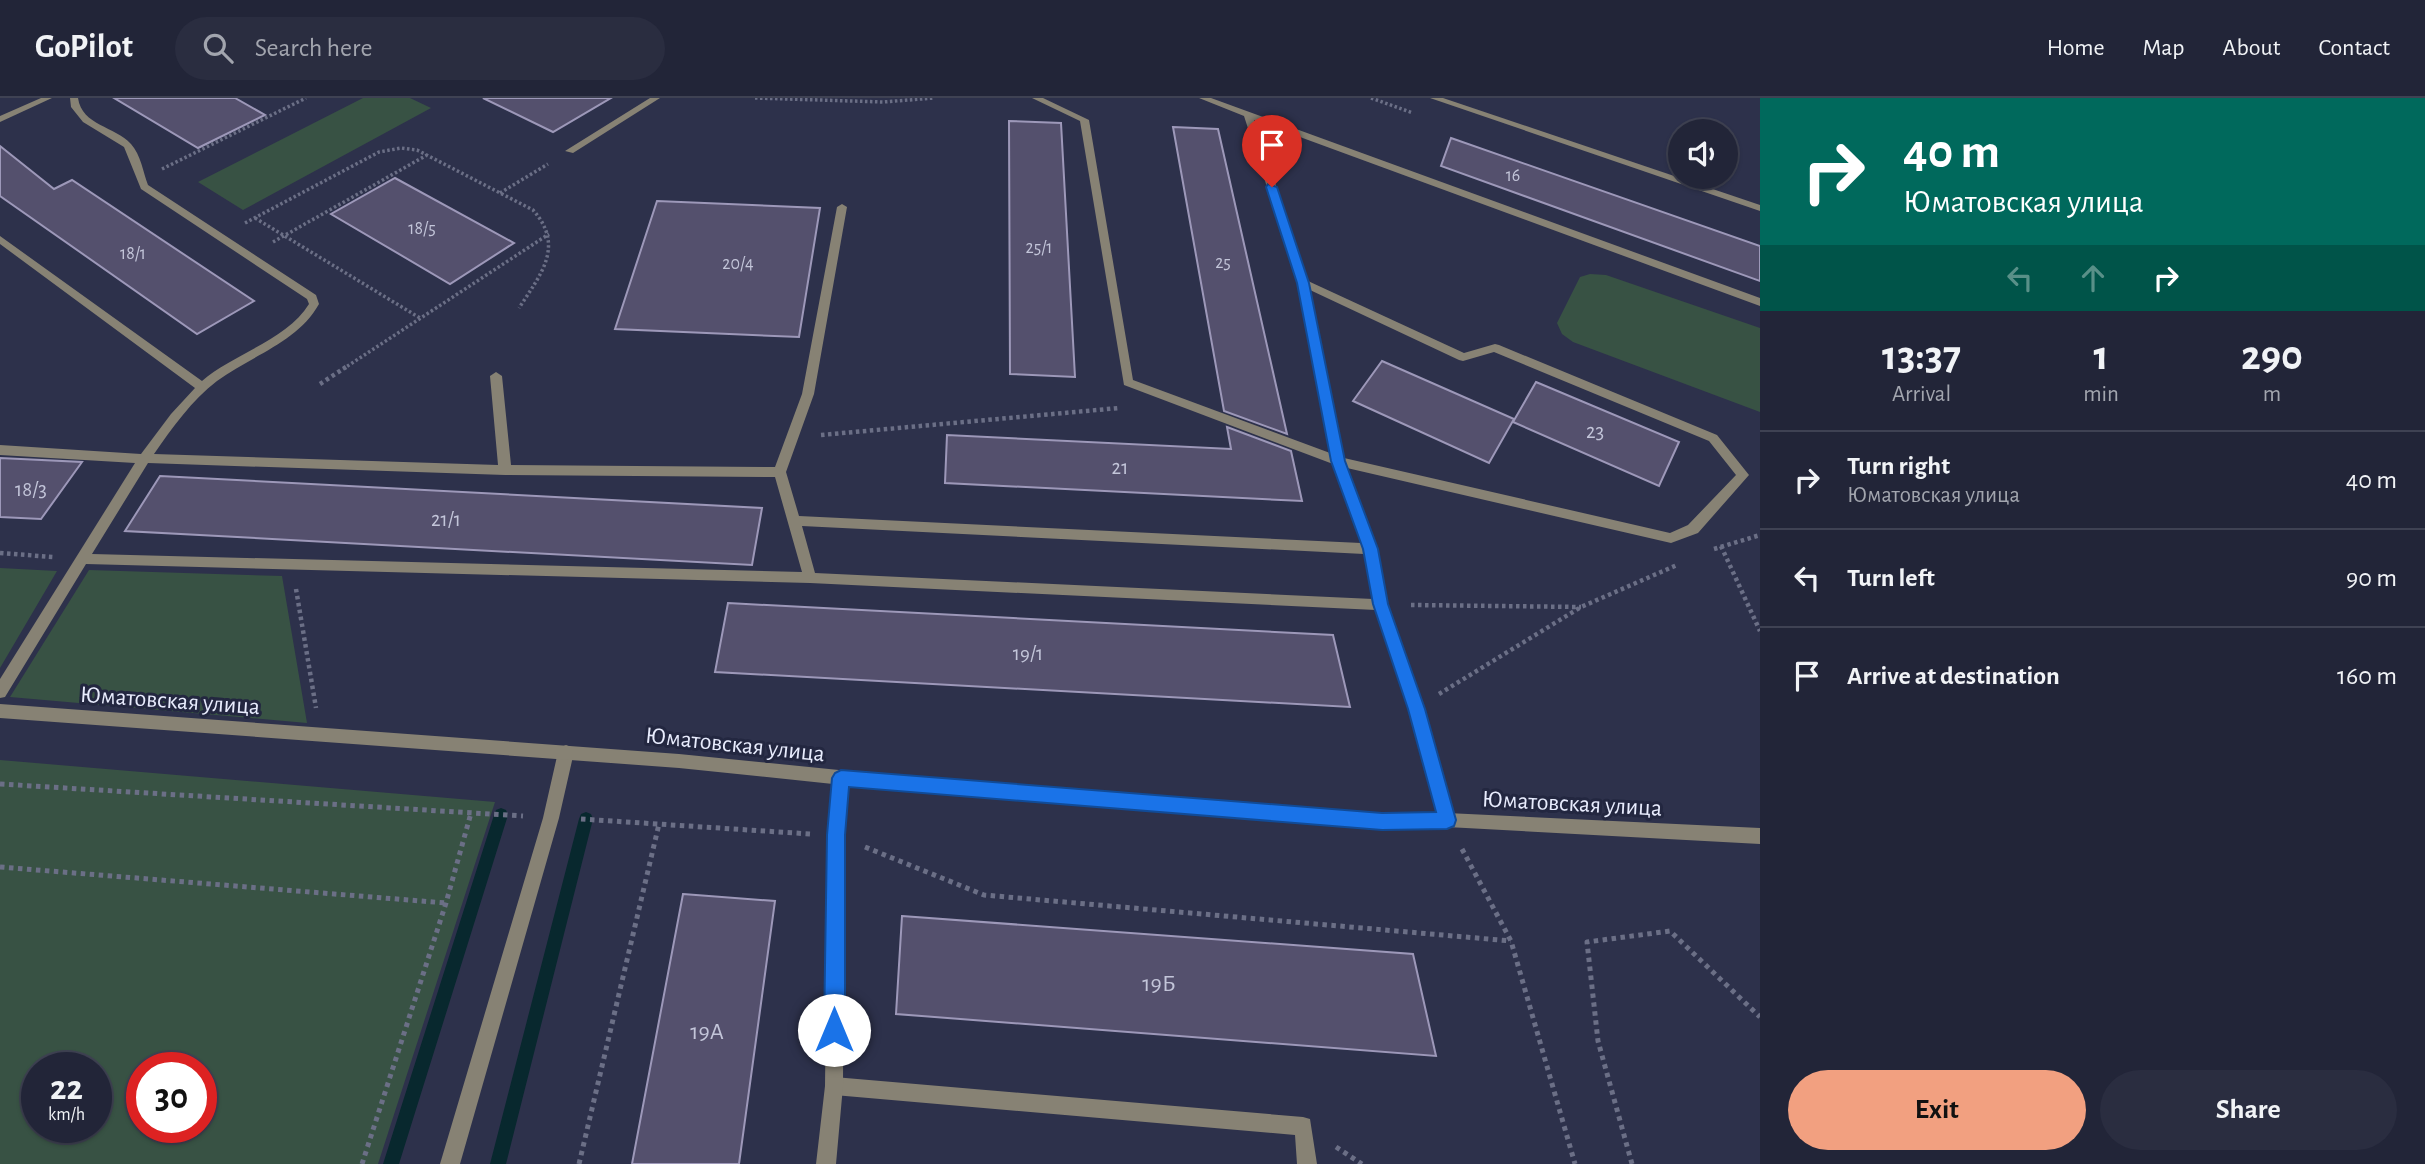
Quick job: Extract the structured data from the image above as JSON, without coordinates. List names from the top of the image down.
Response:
{
  "streets": {
    "street": ["Юматовская улица"]
  },
  "house_numbers": [
    "16",
    "18/5",
    "25/1",
    "18/1",
    "25",
    "20/4",
    "23",
    "21",
    "18/3",
    "21/1",
    "19/1",
    "19Б",
    "19А"
  ],
  "page": {
    "header": "GoPilot",
    "search": "Search here",
    "nav": [
      "Home",
      "Map",
      "About",
      "Contact"
    ],
    "turn": ["40 m", "Юматовская улица"],
    "eta": [
      "13:37",
      "Arrival",
      "1",
      "min",
      "290",
      "m"
    ],
    "list": [
      {
        "name": "Turn right",
        "note": "Юматовская улица",
        "value": "40 m"
      },
      {
        "name": "Turn left",
        "value": "90 m"
      },
      {
        "name": "Arrive at destination",
        "value": "160 m"
      }
    ],
    "speed": "22 km/h",
    "limit": "30",
    "buttons": ["Exit", "Share"]
  }
}
